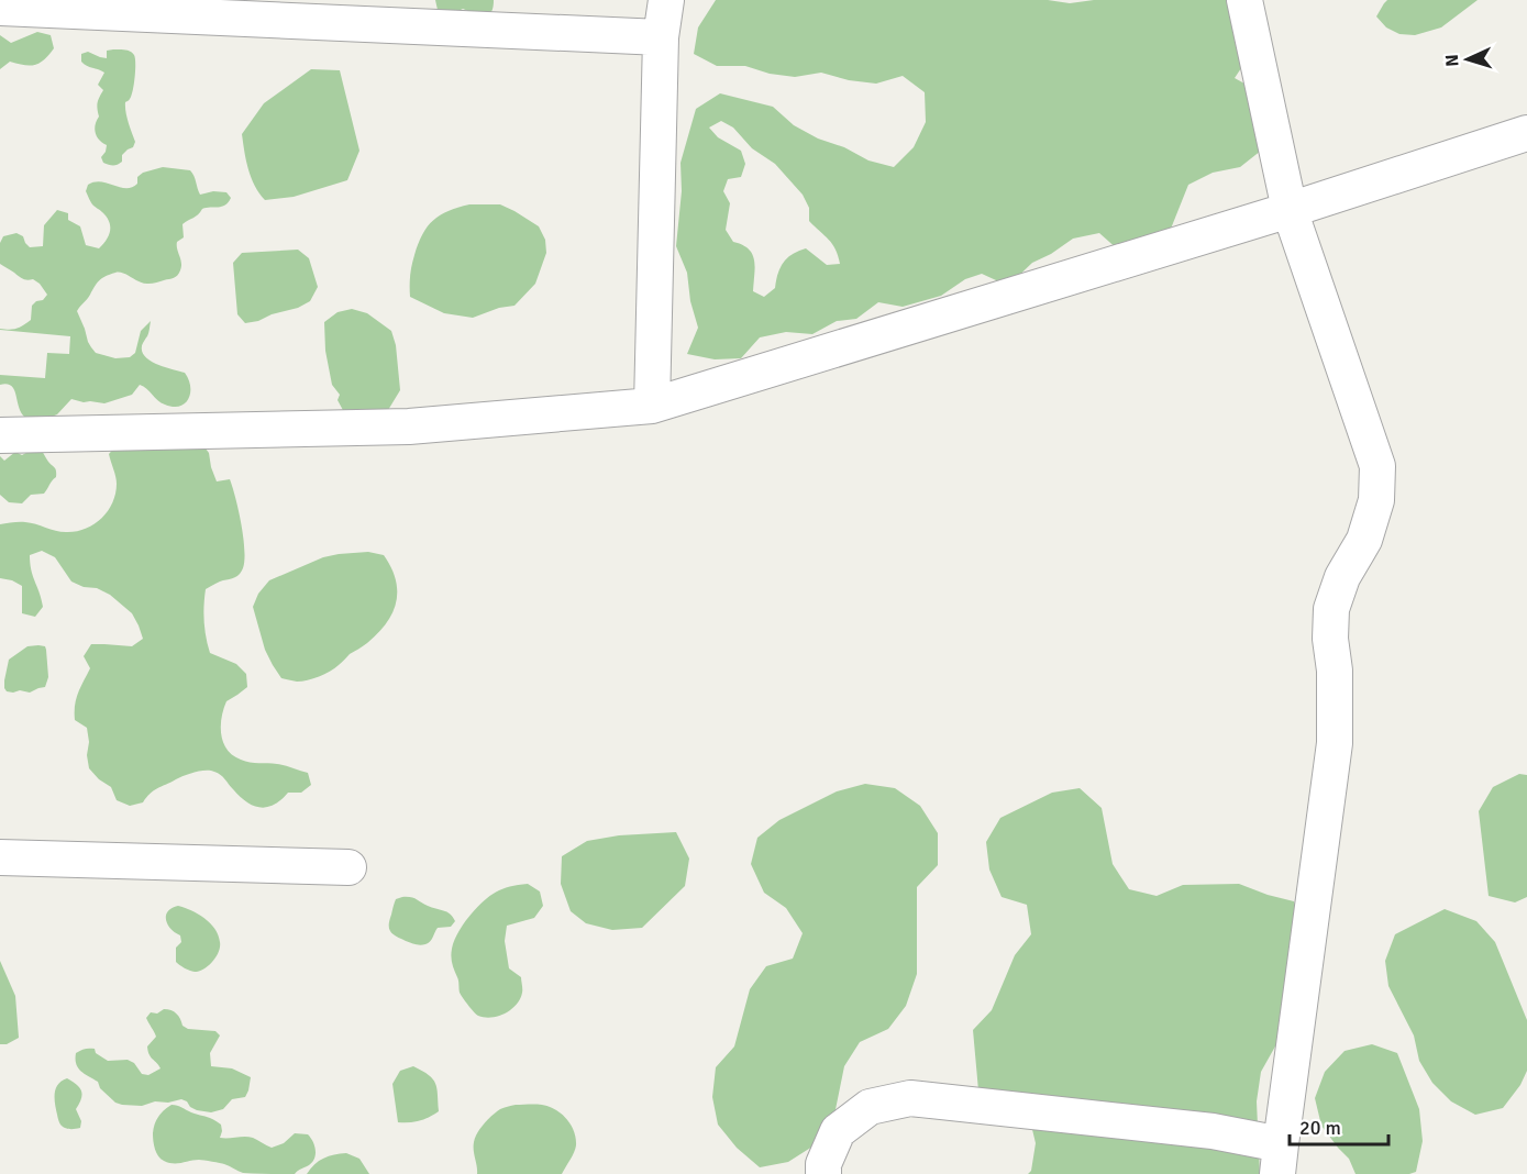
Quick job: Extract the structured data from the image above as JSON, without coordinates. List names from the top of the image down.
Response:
{
  "scale_bar": "20 m",
  "north": "left"
}
